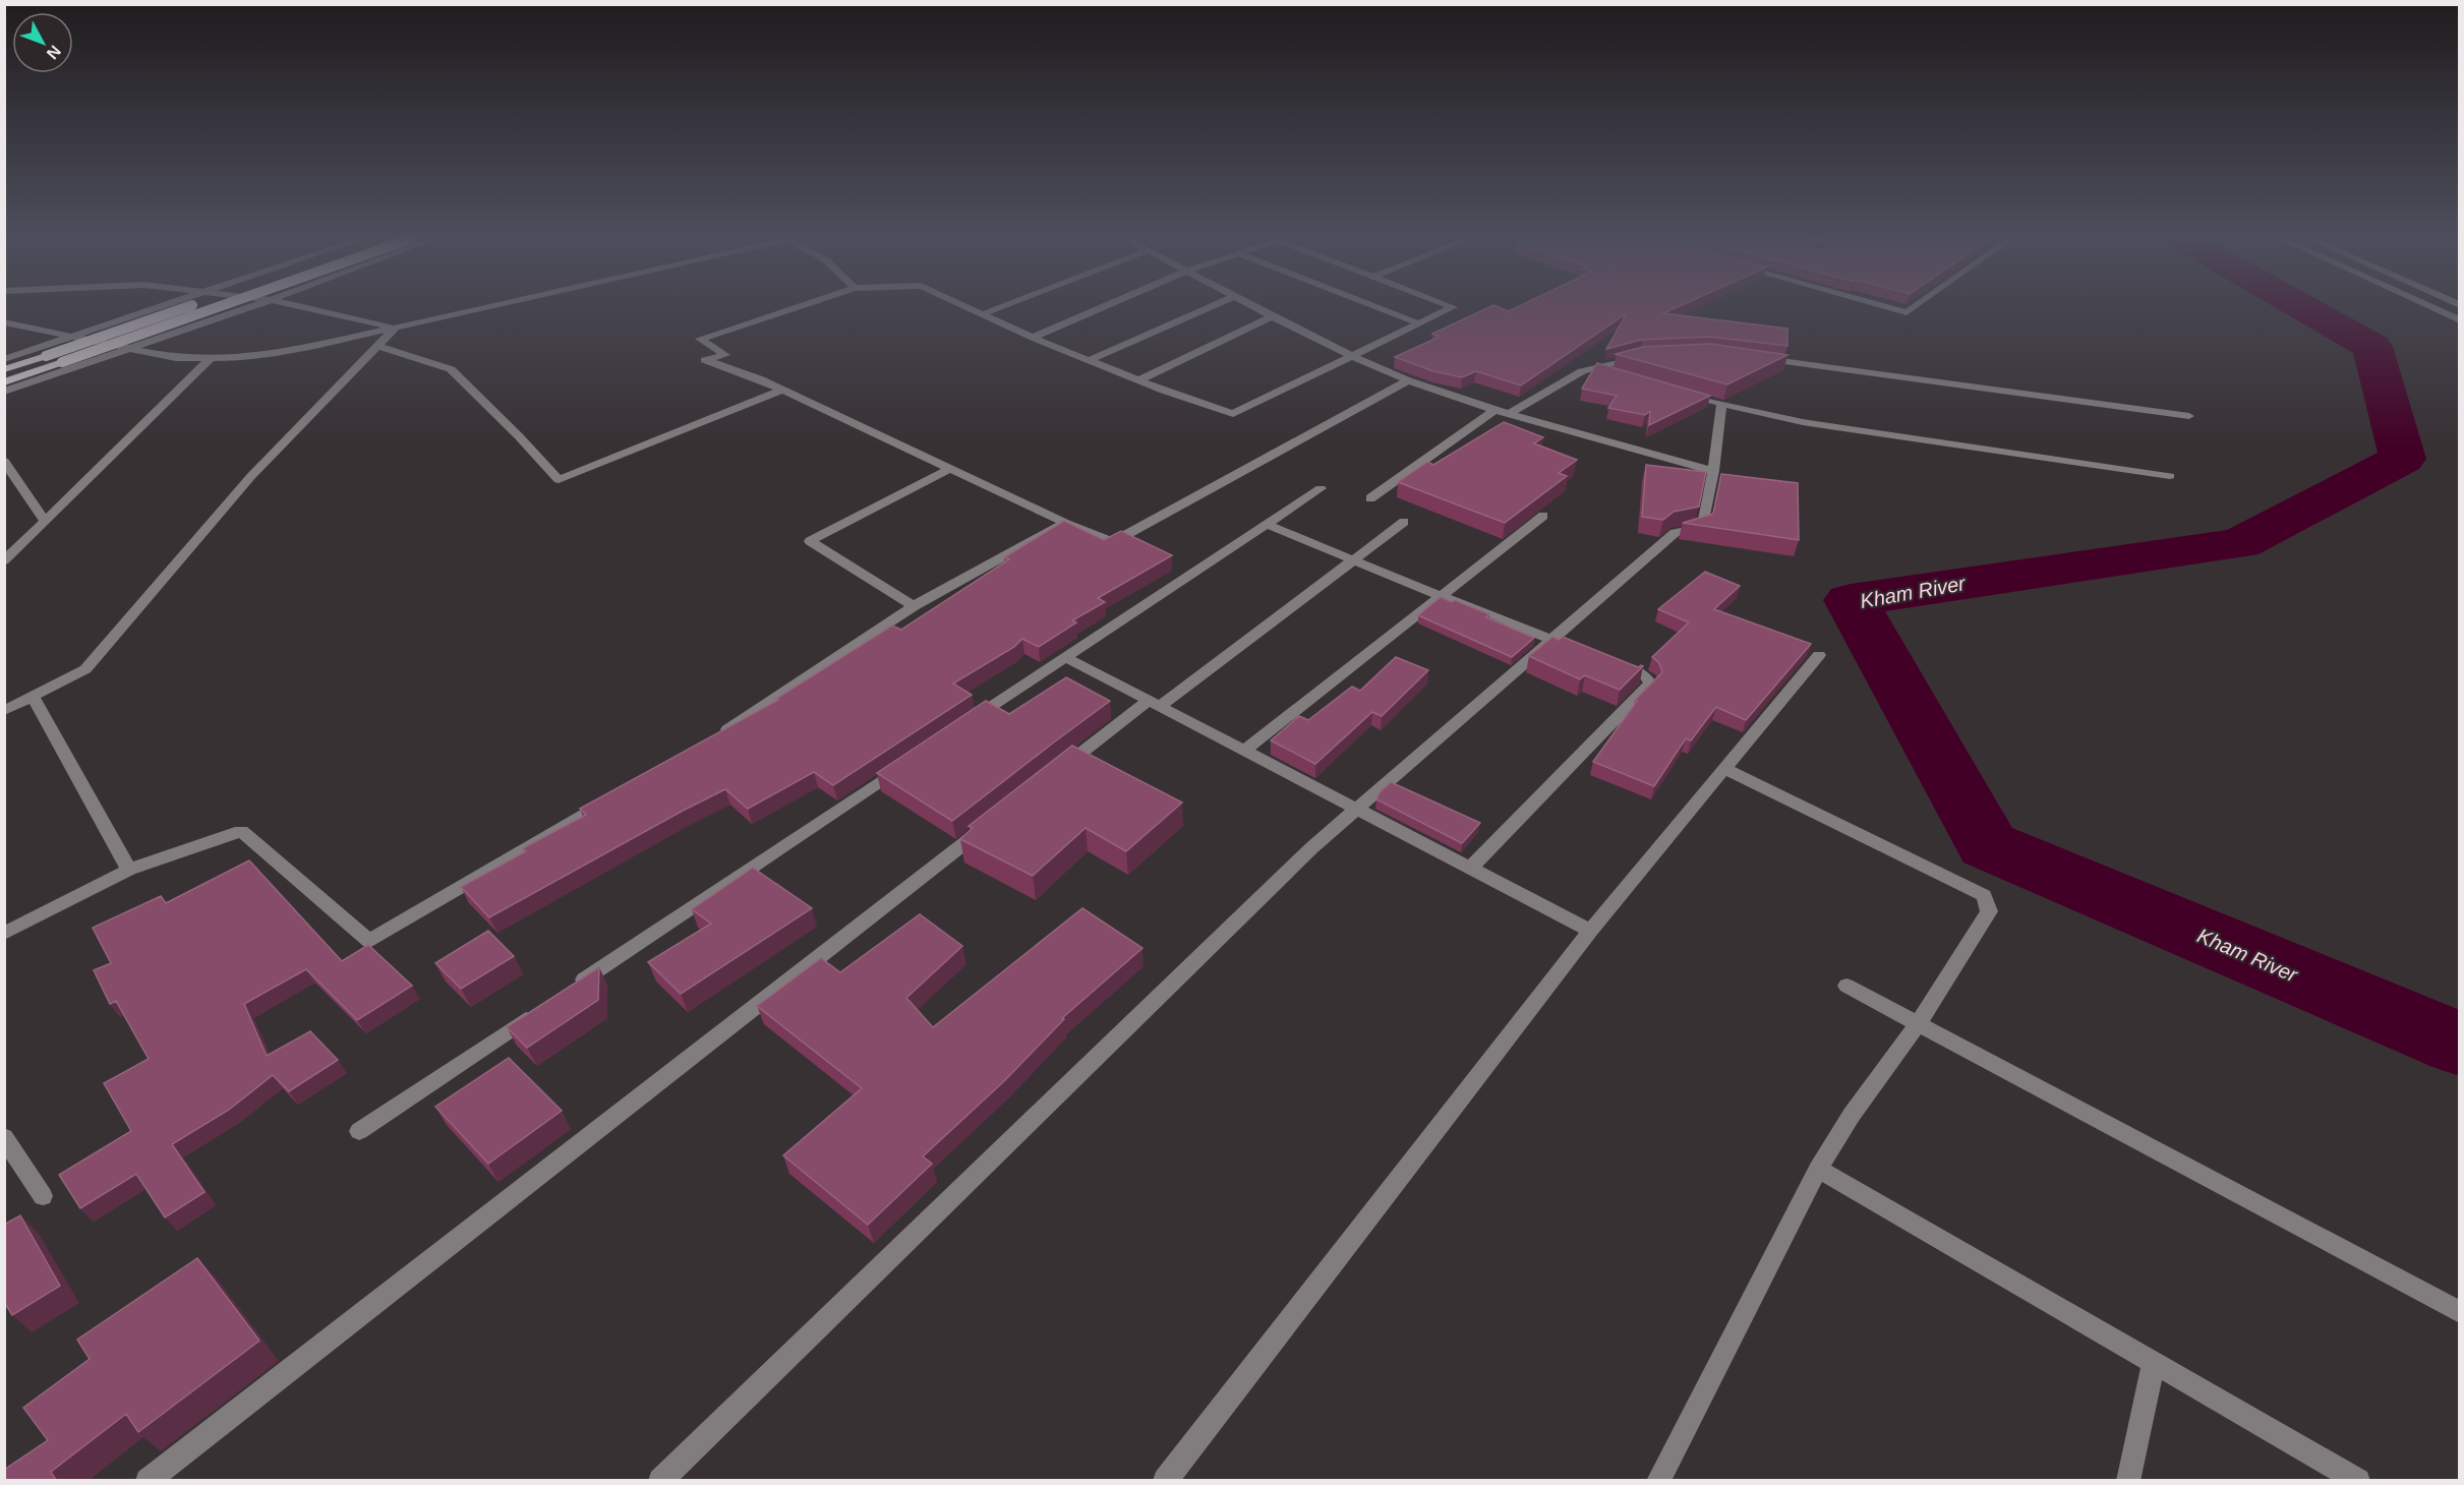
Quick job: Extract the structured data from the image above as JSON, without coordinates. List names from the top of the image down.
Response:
{
  "water": ["Kham River"],
  "north": "bottom right"
}
